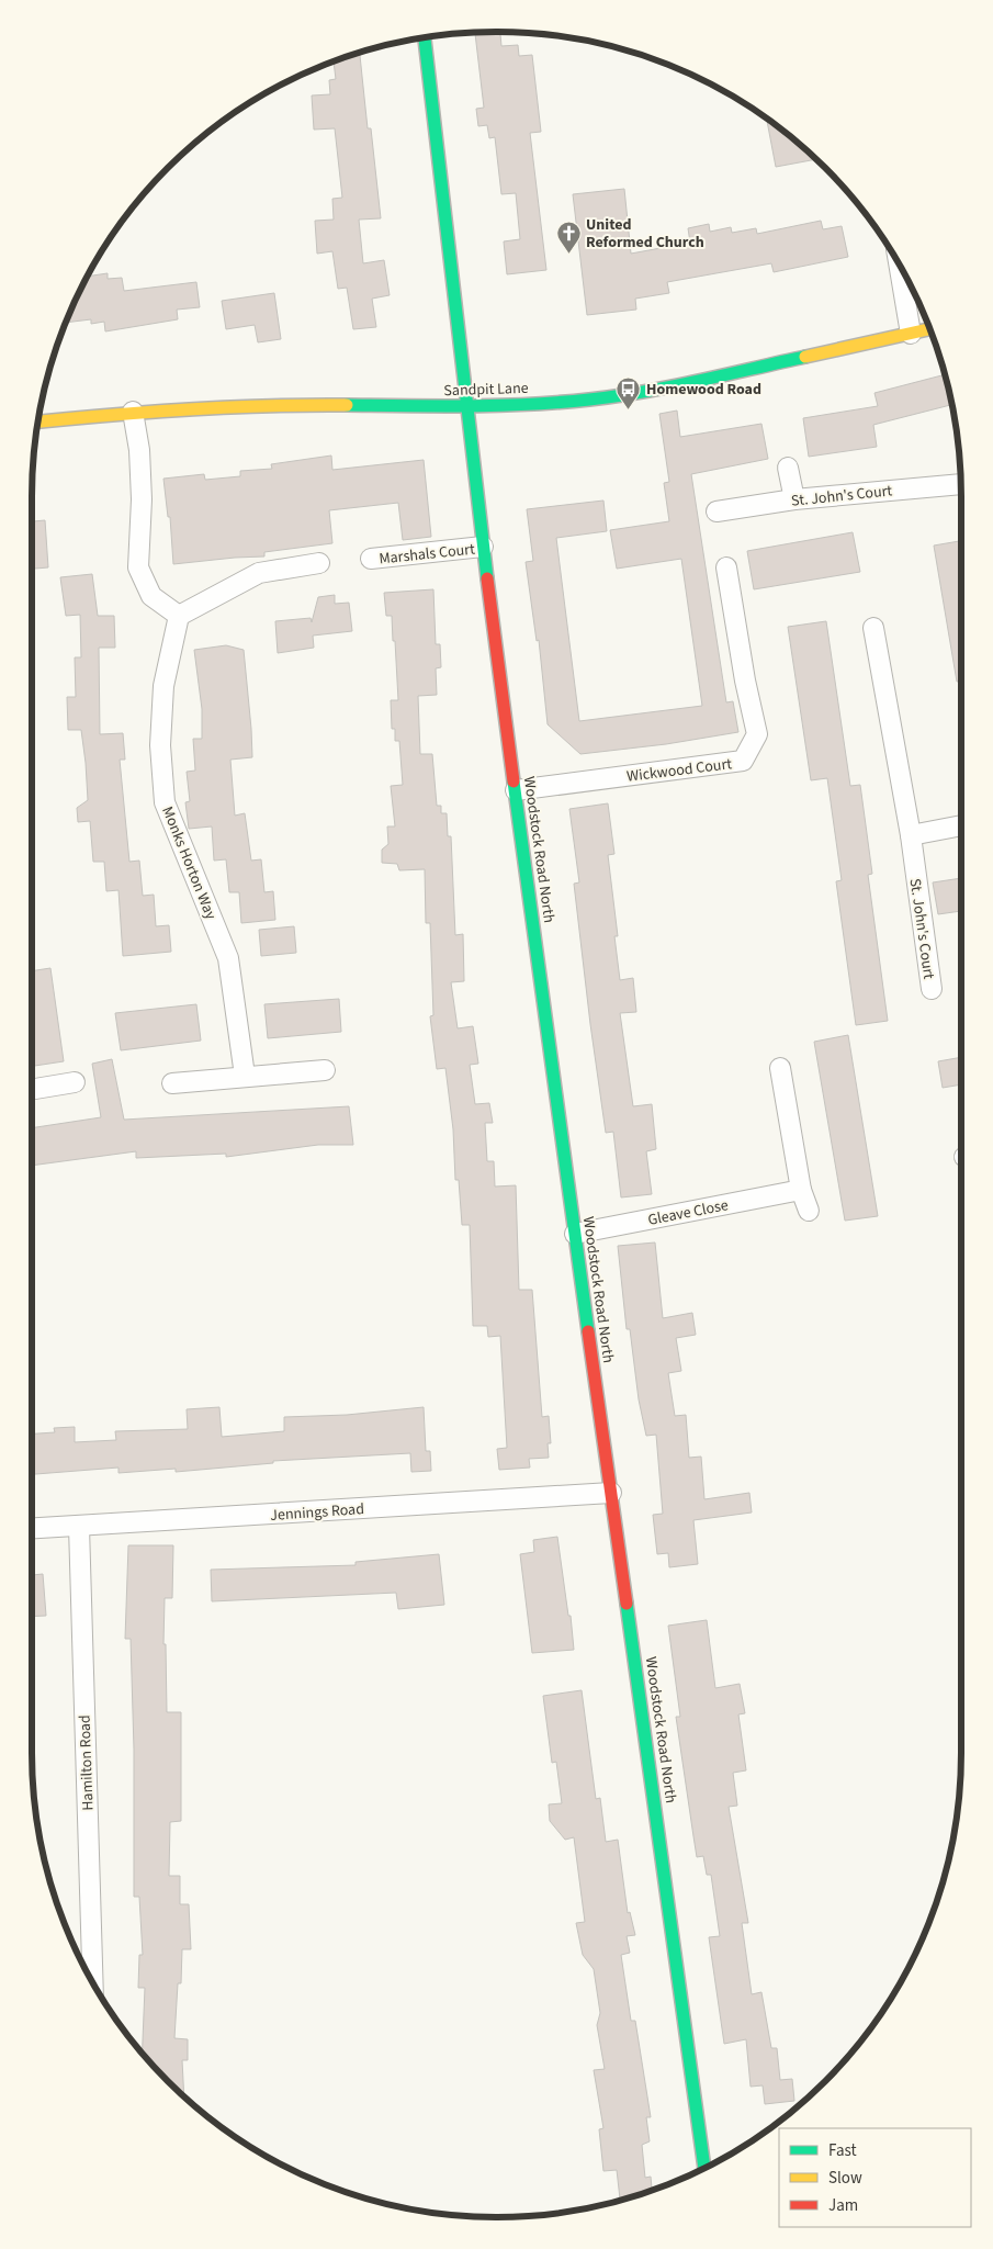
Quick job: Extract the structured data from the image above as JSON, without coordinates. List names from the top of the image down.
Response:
{
  "streets": {
    "street": [
      "Sandpit Lane",
      "St. John's Court",
      "Marshals Court",
      "Wickwood Court",
      "Woodstock Road North",
      "Monks Horton Way",
      "Gleave Close",
      "Jennings Road",
      "Hamilton Road"
    ]
  },
  "crossings": [
    ["Sandpit Lane", "Woodstock Road North"],
    ["Marshals Court", "Woodstock Road North"],
    ["Wickwood Court", "Woodstock Road North"],
    ["Woodstock Road North", "Gleave Close"],
    ["Woodstock Road North", "Jennings Road"],
    ["Jennings Road", "Hamilton Road"]
  ],
  "places": {
    "church": ["United Reformed Church"],
    "bus stop": ["Homewood Road"]
  },
  "legend": ["Fast", "Slow", "Jam"]
}
